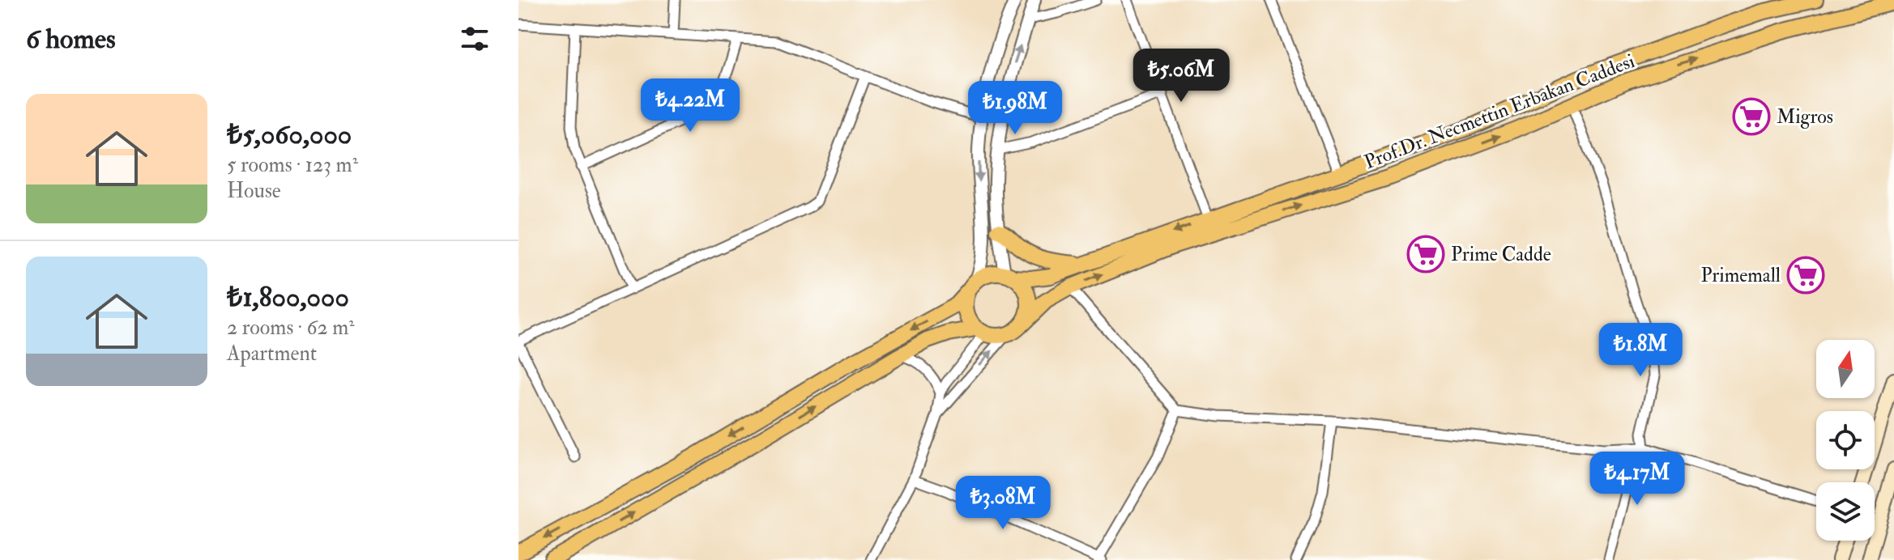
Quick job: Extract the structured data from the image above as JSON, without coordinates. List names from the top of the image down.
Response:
{
  "streets": {
    "main road": ["Prof.Dr. Necmettin Erbakan Caddesi"]
  },
  "places": {
    "supermarket": ["Migros", "Prime Cadde", "Primemall"]
  },
  "north": "top",
  "page": {
    "heading": "6 homes",
    "price": [
      "₺5.06M",
      "₺4.22M",
      "₺1.98M",
      "₺1.8M",
      "₺4.17M",
      "₺3.08M"
    ],
    "list": [
      {
        "name": "₺5,060,000",
        "note": "5 rooms · 123 m² · House"
      },
      {
        "name": "₺1,800,000",
        "note": "2 rooms · 62 m² · Apartment"
      }
    ]
  }
}
